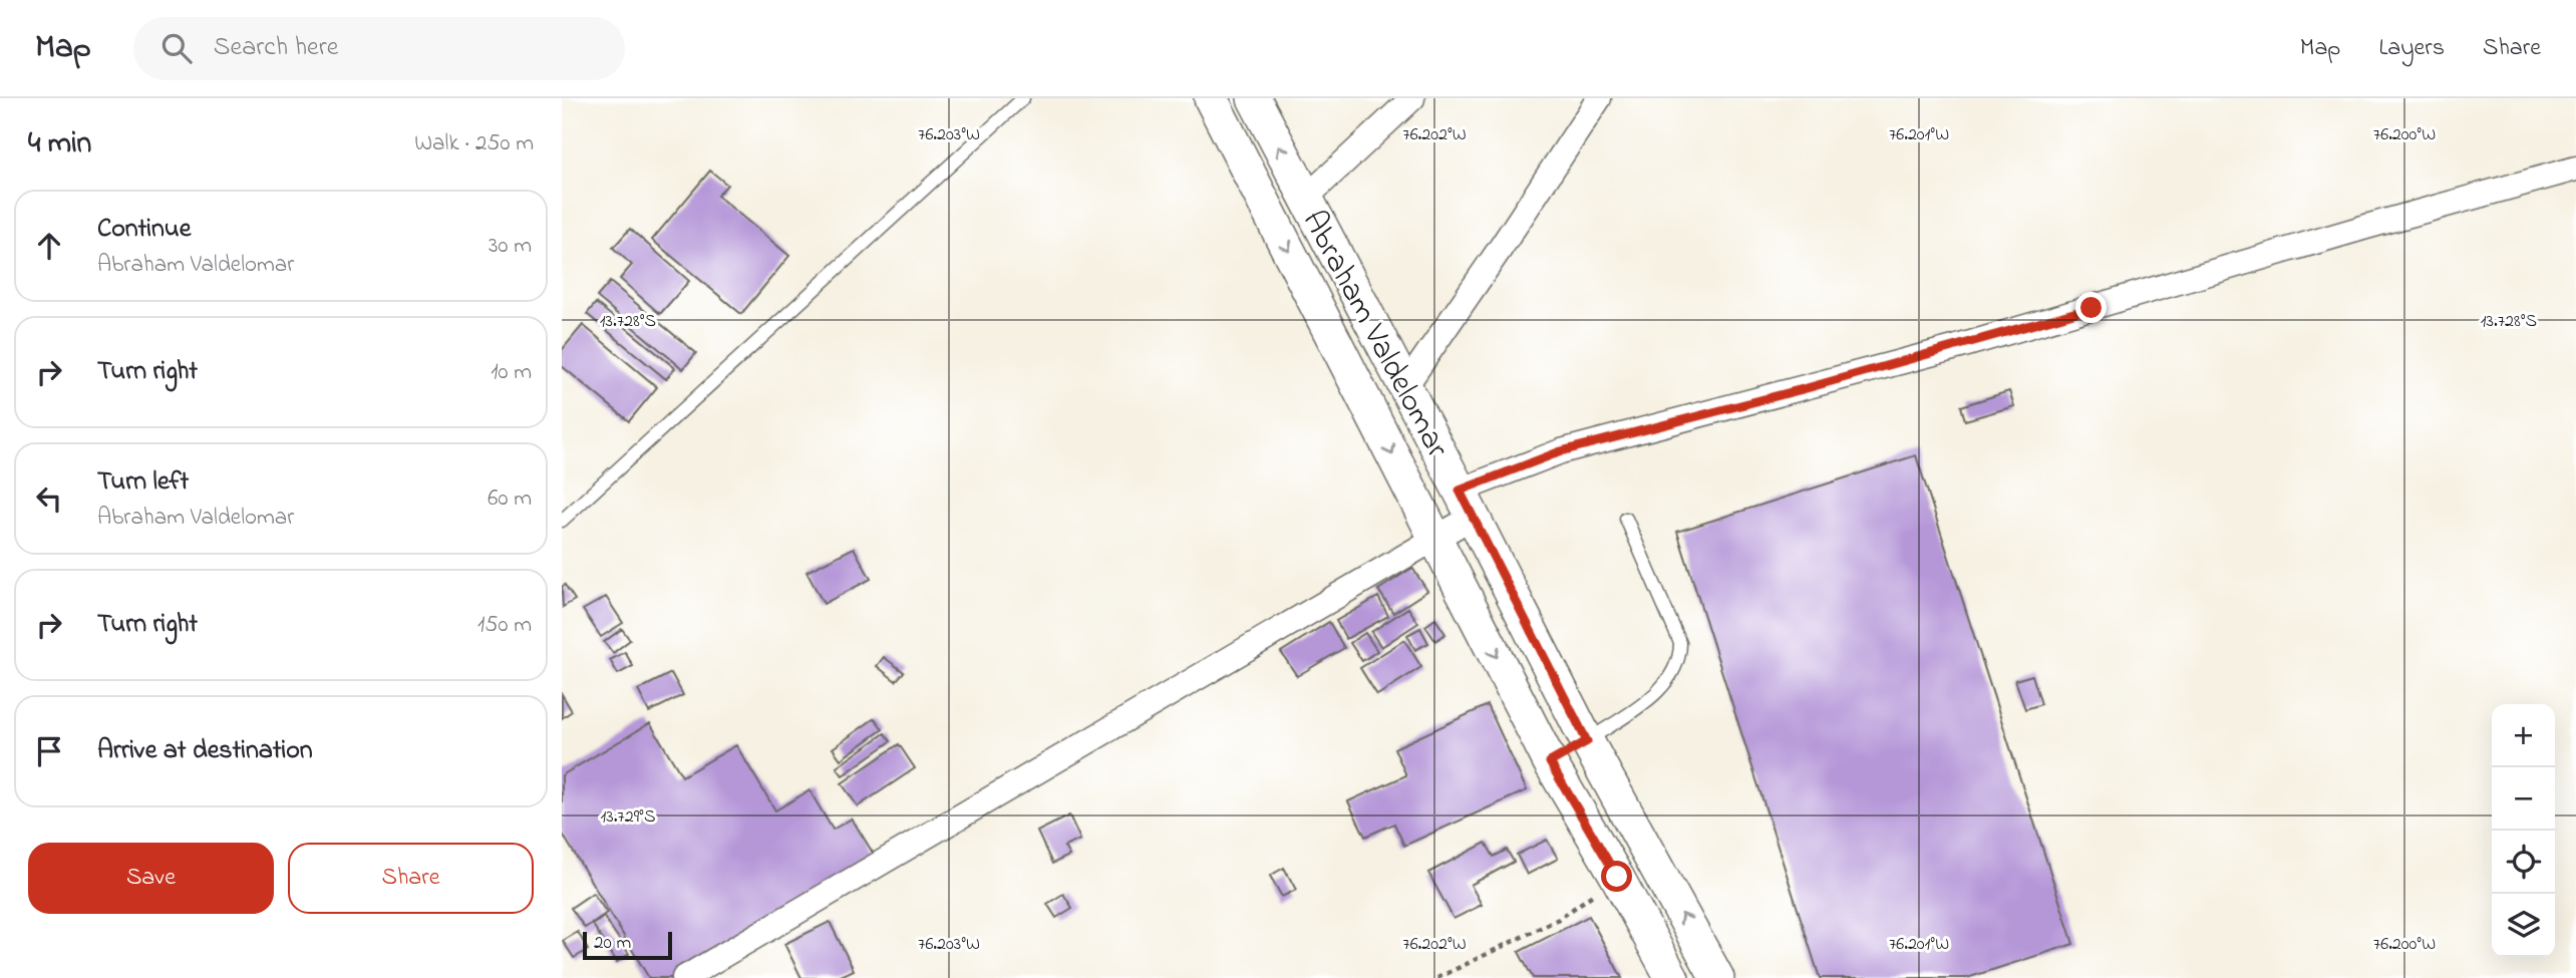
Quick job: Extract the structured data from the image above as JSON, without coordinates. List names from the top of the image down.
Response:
{
  "streets": {
    "main road": ["Abraham Valdelomar"]
  },
  "scale_bar": "20 m",
  "page": {
    "header": "Map",
    "search": "Search here",
    "nav": ["Map", "Layers", "Share"],
    "heading": ["4 min", "Walk · 250 m"],
    "list": [
      ["Continue", "Abraham Valdelomar", "30 m"],
      ["Turn right", "10 m"],
      ["Turn left", "Abraham Valdelomar", "60 m"],
      ["Turn right", "150 m"],
      "Arrive at destination"
    ],
    "map_buttons": ["+", "−"],
    "buttons": ["Save", "Share"],
    "scale": "20 m"
  },
  "coordinates": [
    "76.203°W",
    "76.202°W",
    "76.201°W",
    "76.200°W",
    "13.728°S",
    "13.729°S"
  ]
}
